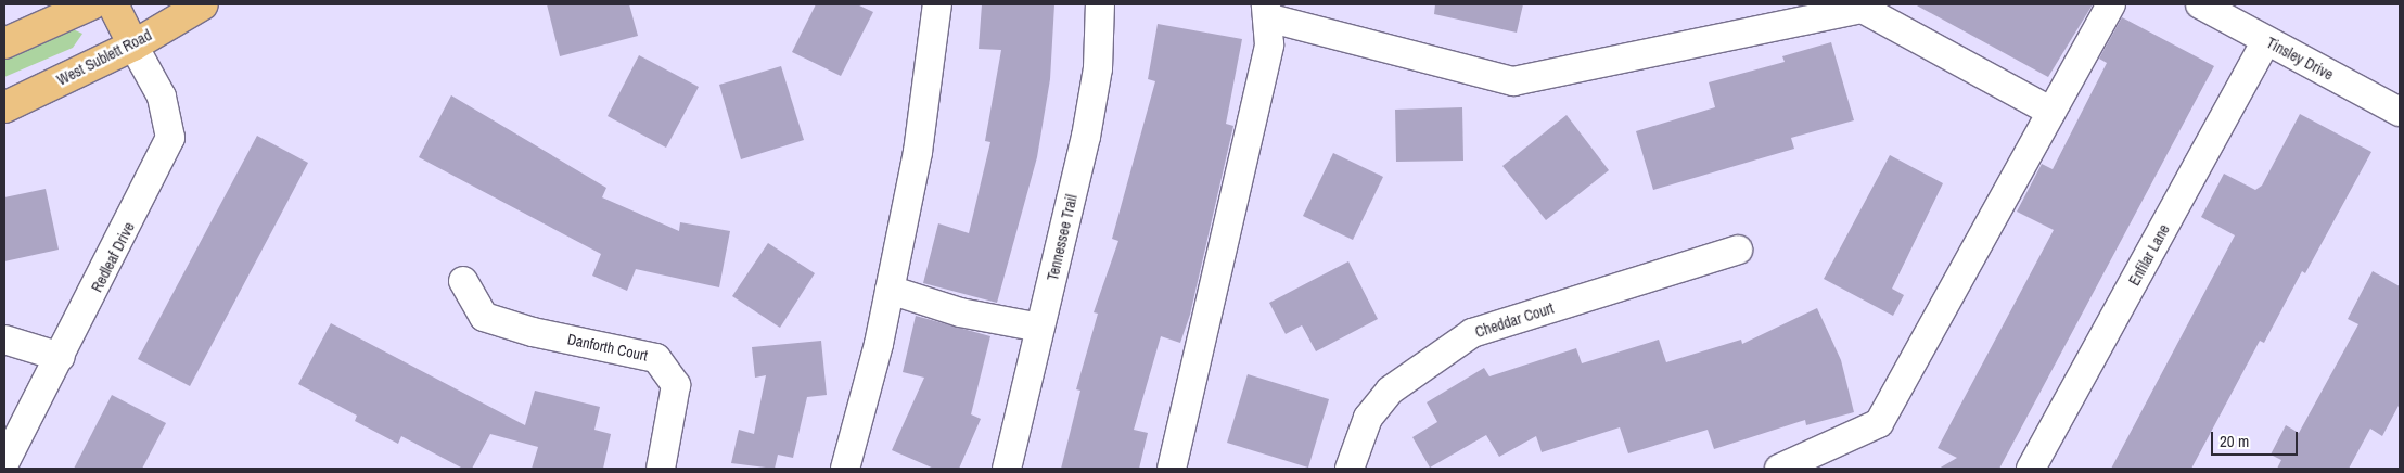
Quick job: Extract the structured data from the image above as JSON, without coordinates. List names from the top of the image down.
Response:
{
  "streets": {
    "main road": ["West Sublett Road"],
    "street": [
      "Tinsley Drive",
      "Tennessee Trail",
      "Enfilar Lane",
      "Redleaf Drive",
      "Cheddar Court",
      "Danforth Court"
    ]
  },
  "crossings": [
    ["West Sublett Road", "Redleaf Drive"],
    ["Tinsley Drive", "Enfilar Lane"]
  ],
  "scale_bar": "20 m"
}
